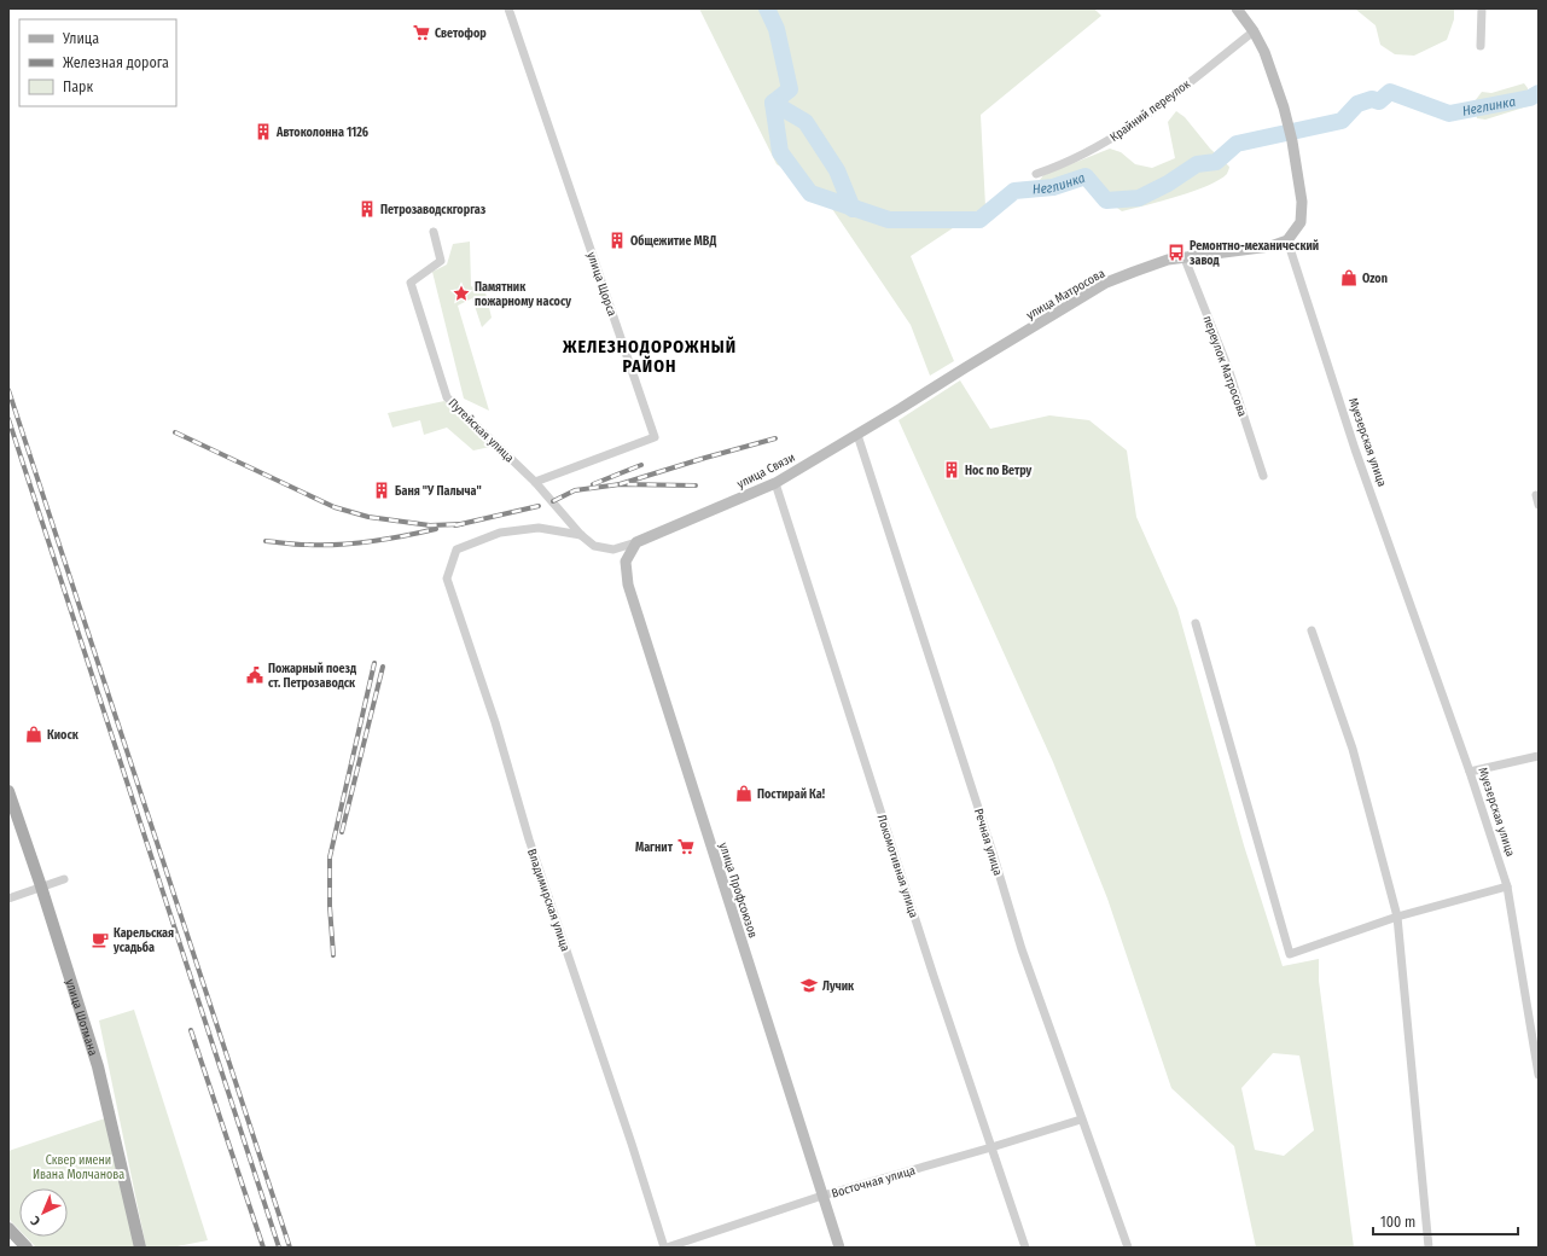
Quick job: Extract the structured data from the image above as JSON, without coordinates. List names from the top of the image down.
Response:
{
  "streets": {
    "main road": [
      "улица Матросова",
      "улица Связи",
      "улица Профсоюзов",
      "улица Шотмана"
    ],
    "street": [
      "Крайний переулок",
      "улица Щорса",
      "переулок Матросова",
      "Путейская улица",
      "Муезерская улица",
      "Речная улица",
      "Локомотивная улица",
      "Владимирская улица",
      "Восточная улица"
    ]
  },
  "crossings": [
    ["улица Щорса", "Путейская улица"],
    ["улица Матросова", "переулок Матросова"],
    ["улица Матросова", "Муезерская улица"],
    ["улица Матросова", "улица Связи"],
    ["Путейская улица", "улица Связи"],
    ["Путейская улица", "улица Профсоюзов"],
    ["Путейская улица", "Владимирская улица"],
    ["улица Связи", "Речная улица"],
    ["улица Связи", "Локомотивная улица"],
    ["улица Связи", "улица Профсоюзов"],
    ["Речная улица", "Восточная улица"],
    ["Локомотивная улица", "Восточная улица"],
    ["улица Профсоюзов", "Восточная улица"],
    ["Владимирская улица", "Восточная улица"]
  ],
  "districts": ["ЖЕЛЕЗНОДОРОЖНЫЙ РАЙОН"],
  "water": ["Неглинка"],
  "parks": ["Сквер имени Ивана Молчанова"],
  "places": {
    "supermarket": ["Светофор", "Магнит"],
    "building": [
      "Автоколонна 1126",
      "Петрозаводскгоргаз",
      "Общежитие МВД",
      "Нос по Ветру",
      "Баня \"У Палыча\""
    ],
    "bus stop": ["Ремонтно-механический завод"],
    "shop": ["Ozon", "Киоск", "Постирай Ка!"],
    "place": ["Памятник пожарному насосу"],
    "public building": ["Пожарный поезд ст. Петрозаводск"],
    "cafe": ["Карельская усадьба"],
    "school or university": ["Лучик"]
  },
  "legend": ["Улица", "Железная дорога", "Парк"],
  "scale_bar": "100 m",
  "north": "bottom left"
}
